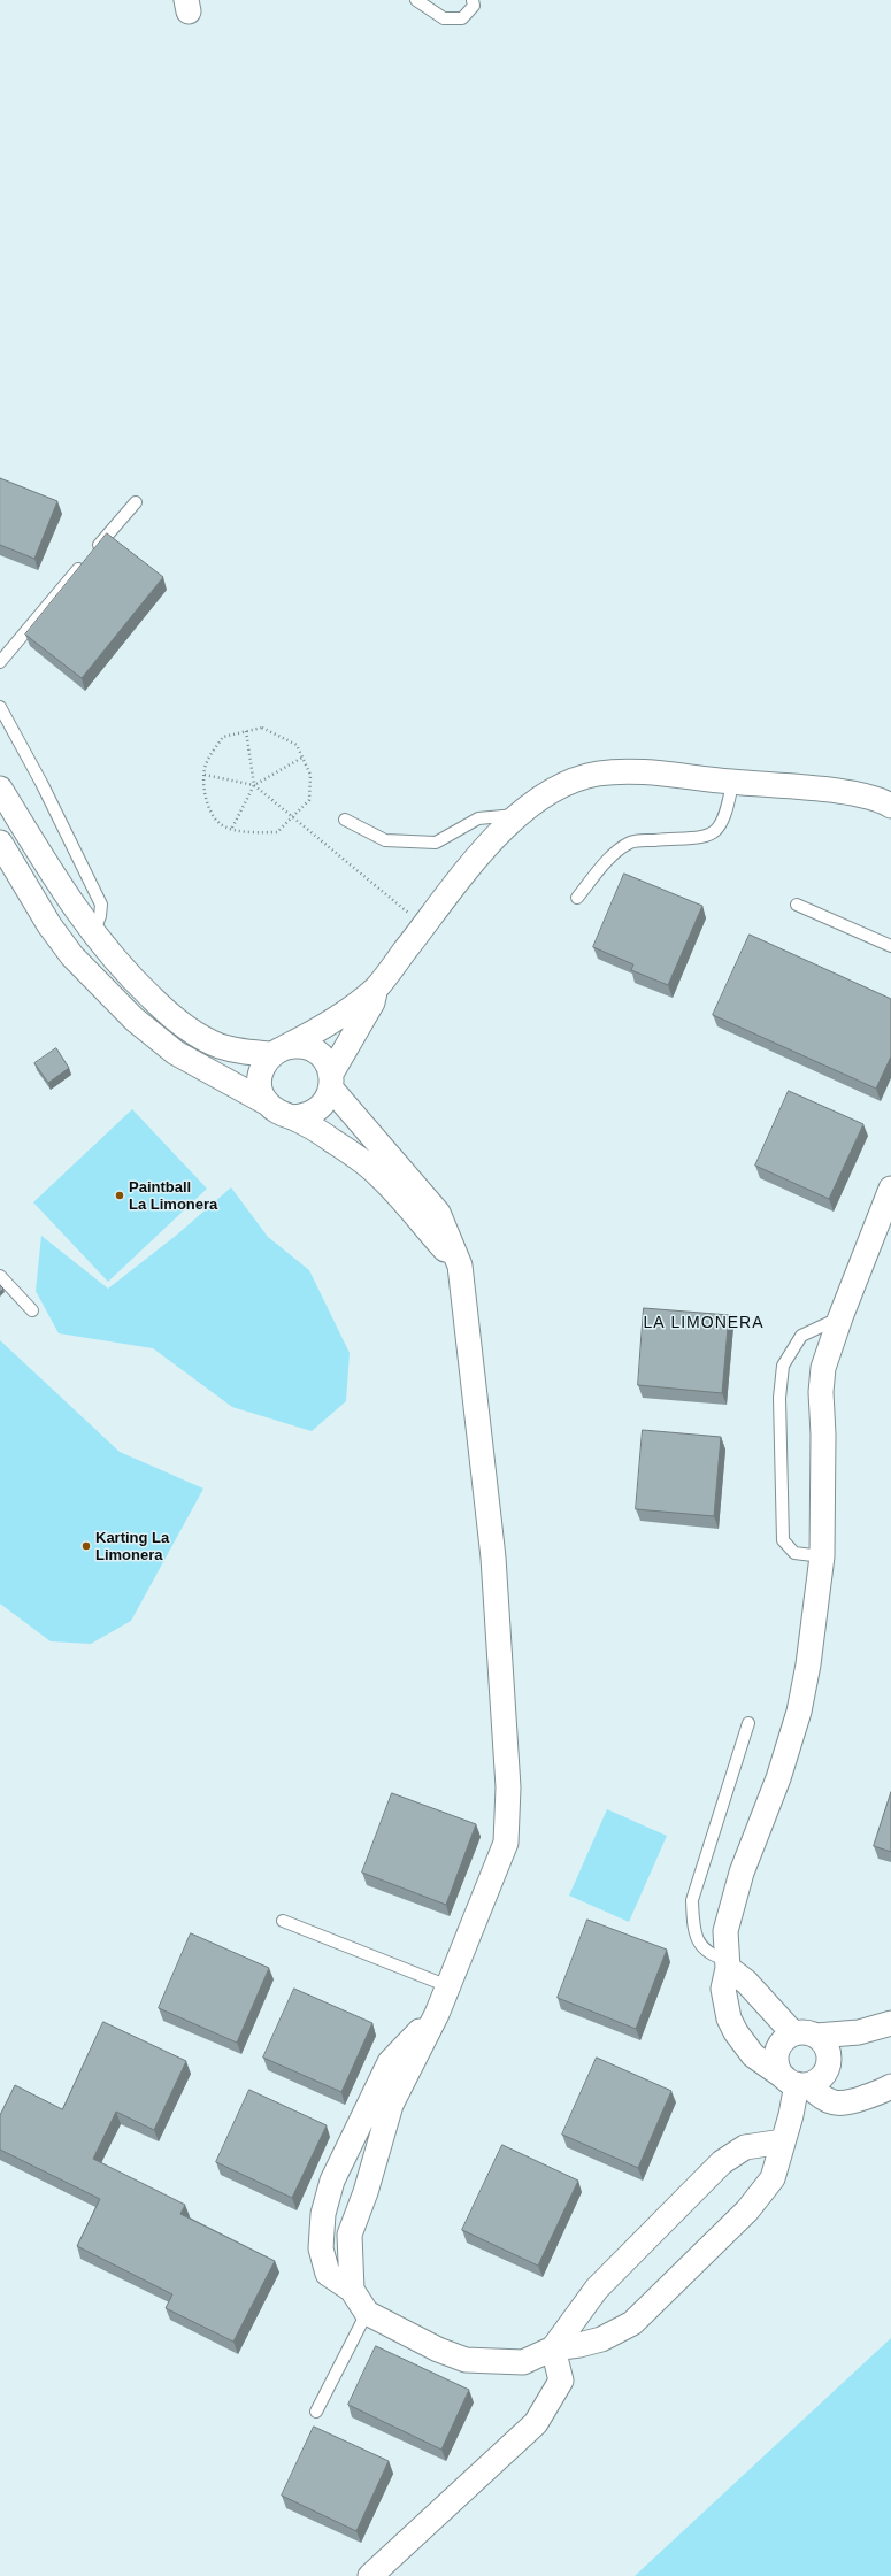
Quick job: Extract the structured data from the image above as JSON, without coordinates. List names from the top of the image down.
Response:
{
  "districts": ["LA LIMONERA"],
  "places": ["Paintball La Limonera", "Karting La Limonera"]
}
